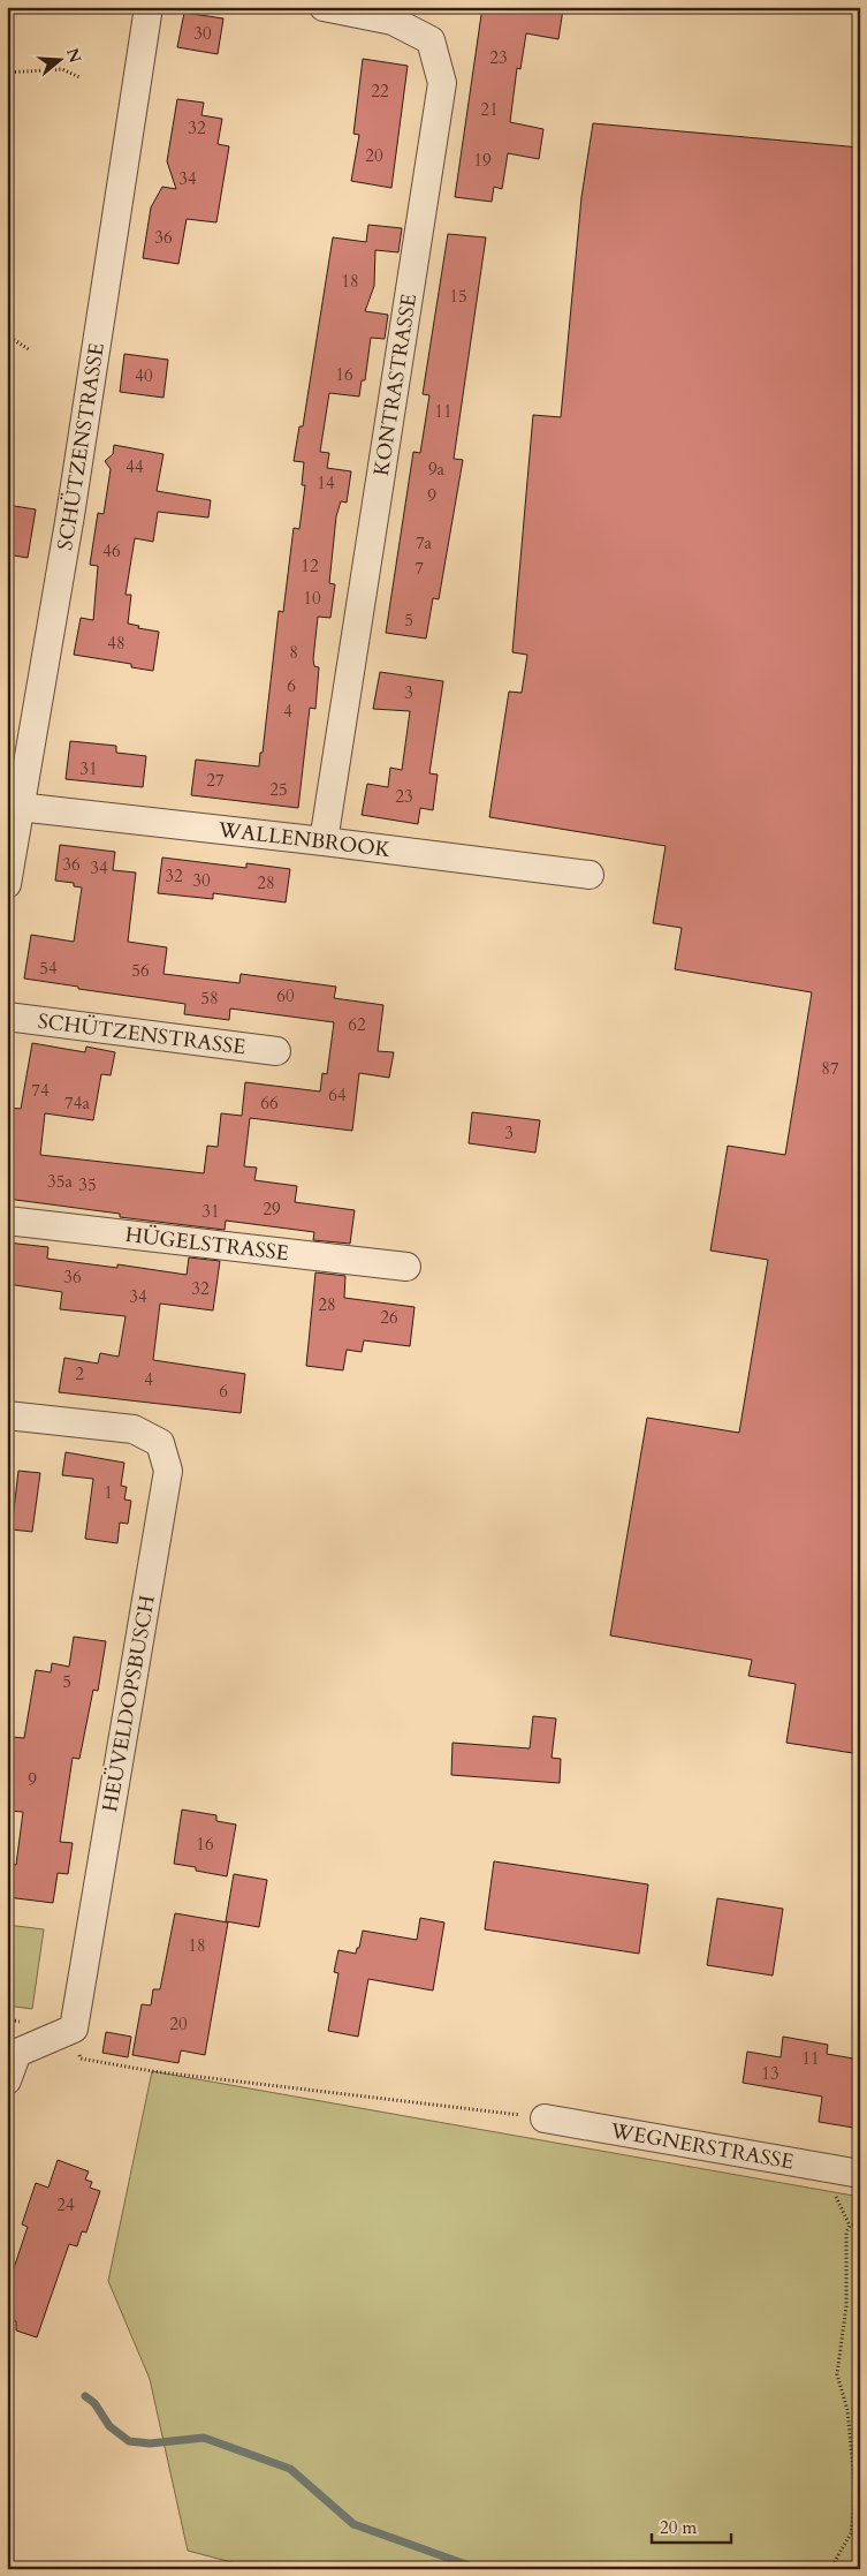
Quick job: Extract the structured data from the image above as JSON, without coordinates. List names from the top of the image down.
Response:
{
  "streets": {
    "street": [
      "KONTRASTRASSE",
      "SCHÜTZENSTRASSE",
      "WALLENBROOK",
      "HÜGELSTRASSE",
      "HEÜVELDOPSBUSCH",
      "WEGNERSTRASSE"
    ]
  },
  "crossings": [
    ["KONTRASTRASSE", "WALLENBROOK"],
    ["SCHÜTZENSTRASSE", "WALLENBROOK"]
  ],
  "house_numbers": [
    "30",
    "23",
    "22",
    "21",
    "32",
    "20",
    "19",
    "34",
    "36",
    "18",
    "15",
    "16",
    "40",
    "11",
    "44",
    "9a",
    "14",
    "9",
    "7a",
    "46",
    "12",
    "7",
    "10",
    "5",
    "48",
    "8",
    "6",
    "3",
    "4",
    "31",
    "27",
    "25",
    "23",
    "36",
    "34",
    "32",
    "30",
    "28",
    "54",
    "56",
    "60",
    "58",
    "62",
    "87",
    "74",
    "64",
    "74a",
    "66",
    "3",
    "35a",
    "35",
    "29",
    "31",
    "36",
    "32",
    "34",
    "28",
    "26",
    "2",
    "4",
    "6",
    "1",
    "5",
    "9",
    "16",
    "18",
    "20",
    "11",
    "13",
    "24"
  ],
  "scale_bar": "20 m",
  "north": "right"
}
